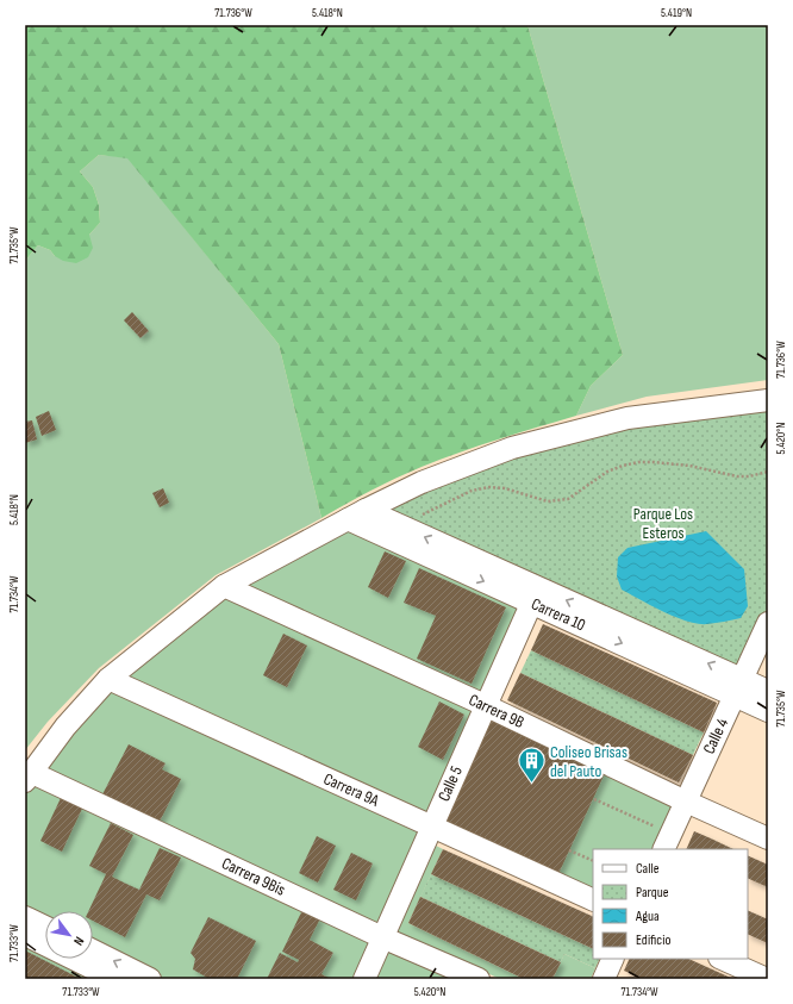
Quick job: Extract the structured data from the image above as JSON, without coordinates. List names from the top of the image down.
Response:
{
  "streets": {
    "street": [
      "Carrera 10",
      "Carrera 9B",
      "Calle 4",
      "Calle 5",
      "Carrera 9A",
      "Carrera 9Bis"
    ]
  },
  "crossings": [
    ["Carrera 10", "Calle 4"],
    ["Carrera 10", "Calle 5"],
    ["Carrera 9B", "Calle 4"],
    ["Carrera 9B", "Calle 5"],
    ["Calle 5", "Carrera 9A"],
    ["Calle 5", "Carrera 9Bis"]
  ],
  "parks": ["Parque Los Esteros"],
  "places": {
    "building": ["Coliseo Brisas del Pauto"]
  },
  "legend": [
    "Calle",
    "Parque",
    "Agua",
    "Edificio"
  ],
  "north": "bottom right",
  "coordinates": [
    "71.736°W",
    "5.418°N",
    "5.419°N",
    "71.735°W",
    "5.420°N",
    "71.734°W",
    "71.733°W"
  ]
}
